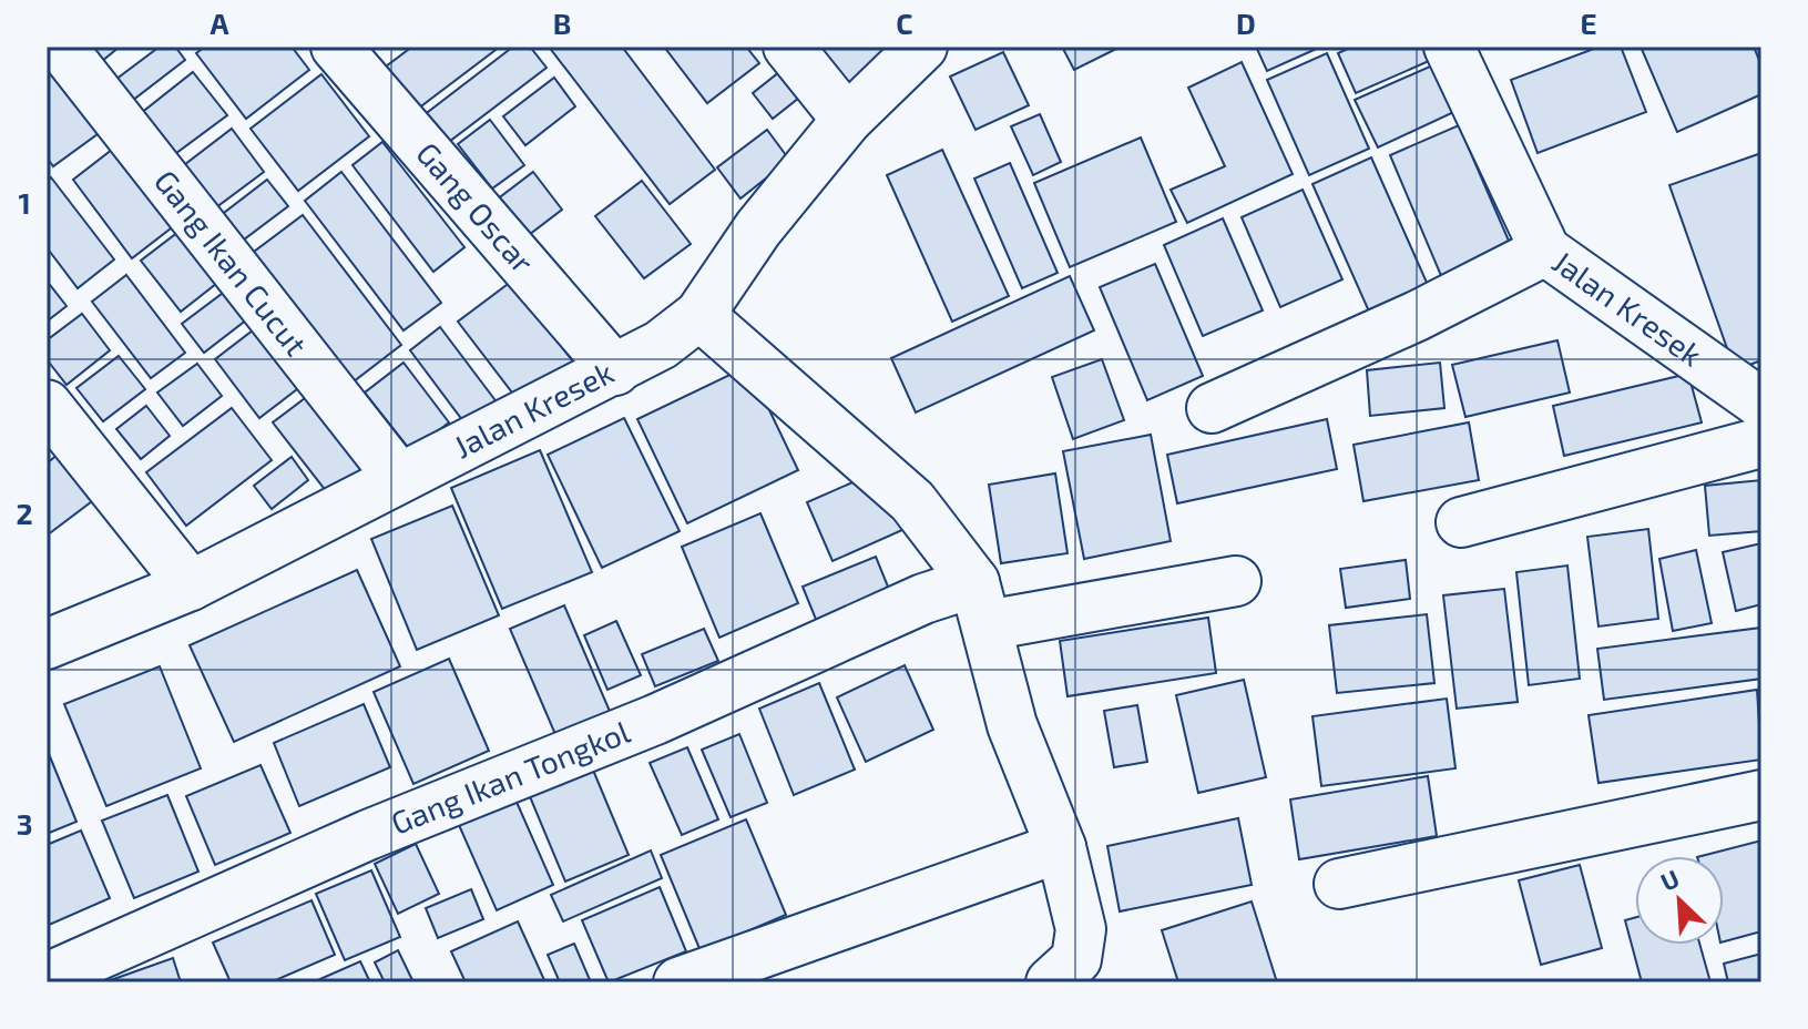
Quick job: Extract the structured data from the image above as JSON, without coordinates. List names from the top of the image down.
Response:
{
  "streets": {
    "street": [
      "Gang Oscar",
      "Gang Ikan Cucut",
      "Jalan Kresek",
      "Gang Ikan Tongkol"
    ]
  },
  "crossings": [
    ["Gang Oscar", "Jalan Kresek"],
    ["Gang Ikan Cucut", "Jalan Kresek"]
  ],
  "north": "top left",
  "grid": {
    "columns": [
      "A",
      "B",
      "C",
      "D",
      "E"
    ],
    "rows": ["1", "2", "3"]
  }
}
